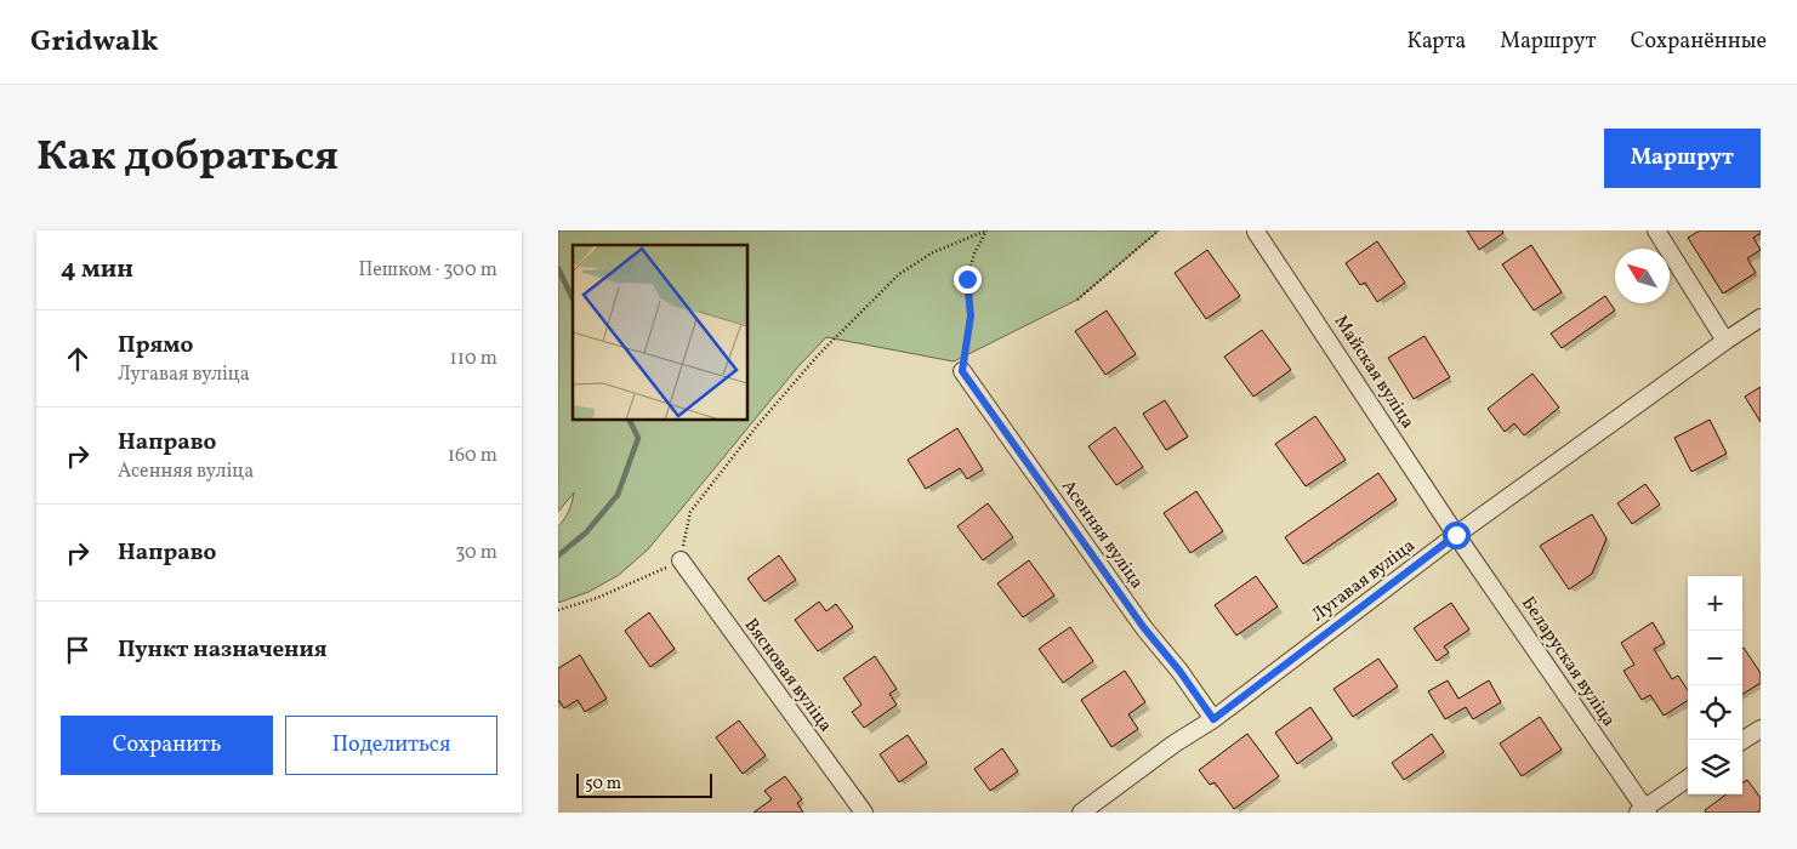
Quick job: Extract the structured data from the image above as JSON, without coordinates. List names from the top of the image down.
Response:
{
  "streets": {
    "street": [
      "Майская вуліца",
      "Асенняя вуліца",
      "Лугавая вуліца",
      "Беларуская вуліца",
      "Вясновая вуліца"
    ]
  },
  "crossings": [
    ["Майская вуліца", "Лугавая вуліца"],
    ["Майская вуліца", "Беларуская вуліца"],
    ["Асенняя вуліца", "Лугавая вуліца"],
    ["Лугавая вуліца", "Беларуская вуліца"]
  ],
  "scale_bar": "50 m",
  "north": "top left",
  "page": {
    "header": "Gridwalk",
    "nav": ["Карта", "Маршрут", "Сохранённые"],
    "title": "Как добраться",
    "buttons": [
      "Маршрут",
      ["Сохранить", "Поделиться"]
    ],
    "heading": ["4 мин", "Пешком · 300 m"],
    "list": [
      ["Прямо", "Лугавая вуліца", "110 m"],
      ["Направо", "Асенняя вуліца", "160 m"],
      ["Направо", "30 m"],
      "Пункт назначения"
    ],
    "map_buttons": ["+", "−"],
    "scale": "50 m"
  }
}
